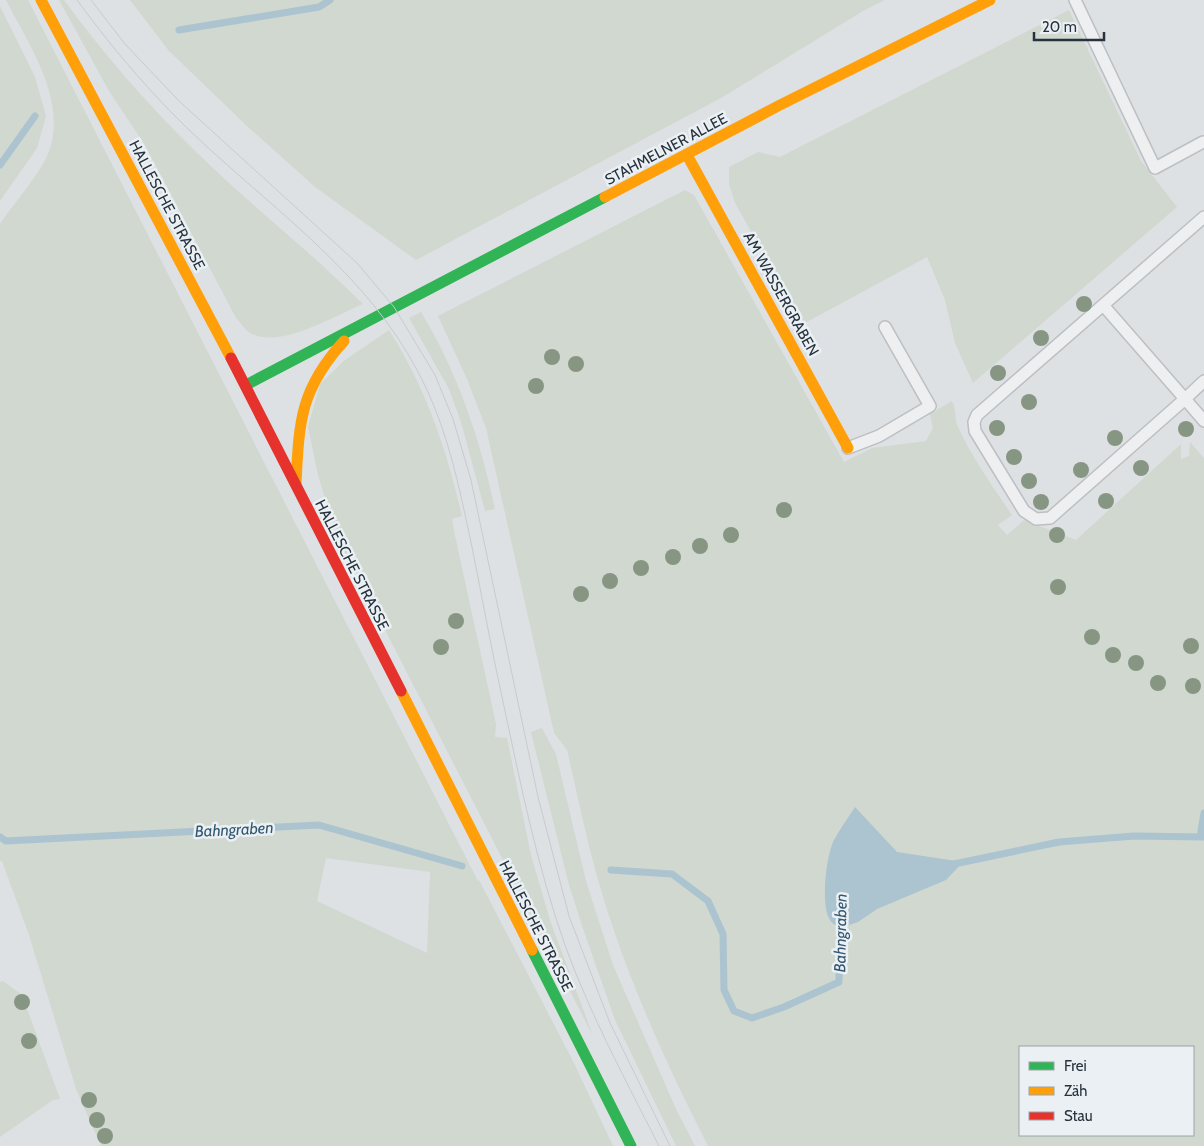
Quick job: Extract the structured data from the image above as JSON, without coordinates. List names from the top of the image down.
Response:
{
  "streets": {
    "street": ["STAHMELNER ALLEE", "HALLESCHE STRASSE", "AM WASSERGRABEN"]
  },
  "crossings": [
    ["STAHMELNER ALLEE", "HALLESCHE STRASSE"],
    ["STAHMELNER ALLEE", "AM WASSERGRABEN"]
  ],
  "water": ["Bahngraben"],
  "legend": ["Frei", "Zäh", "Stau"],
  "scale_bar": "20 m"
}
